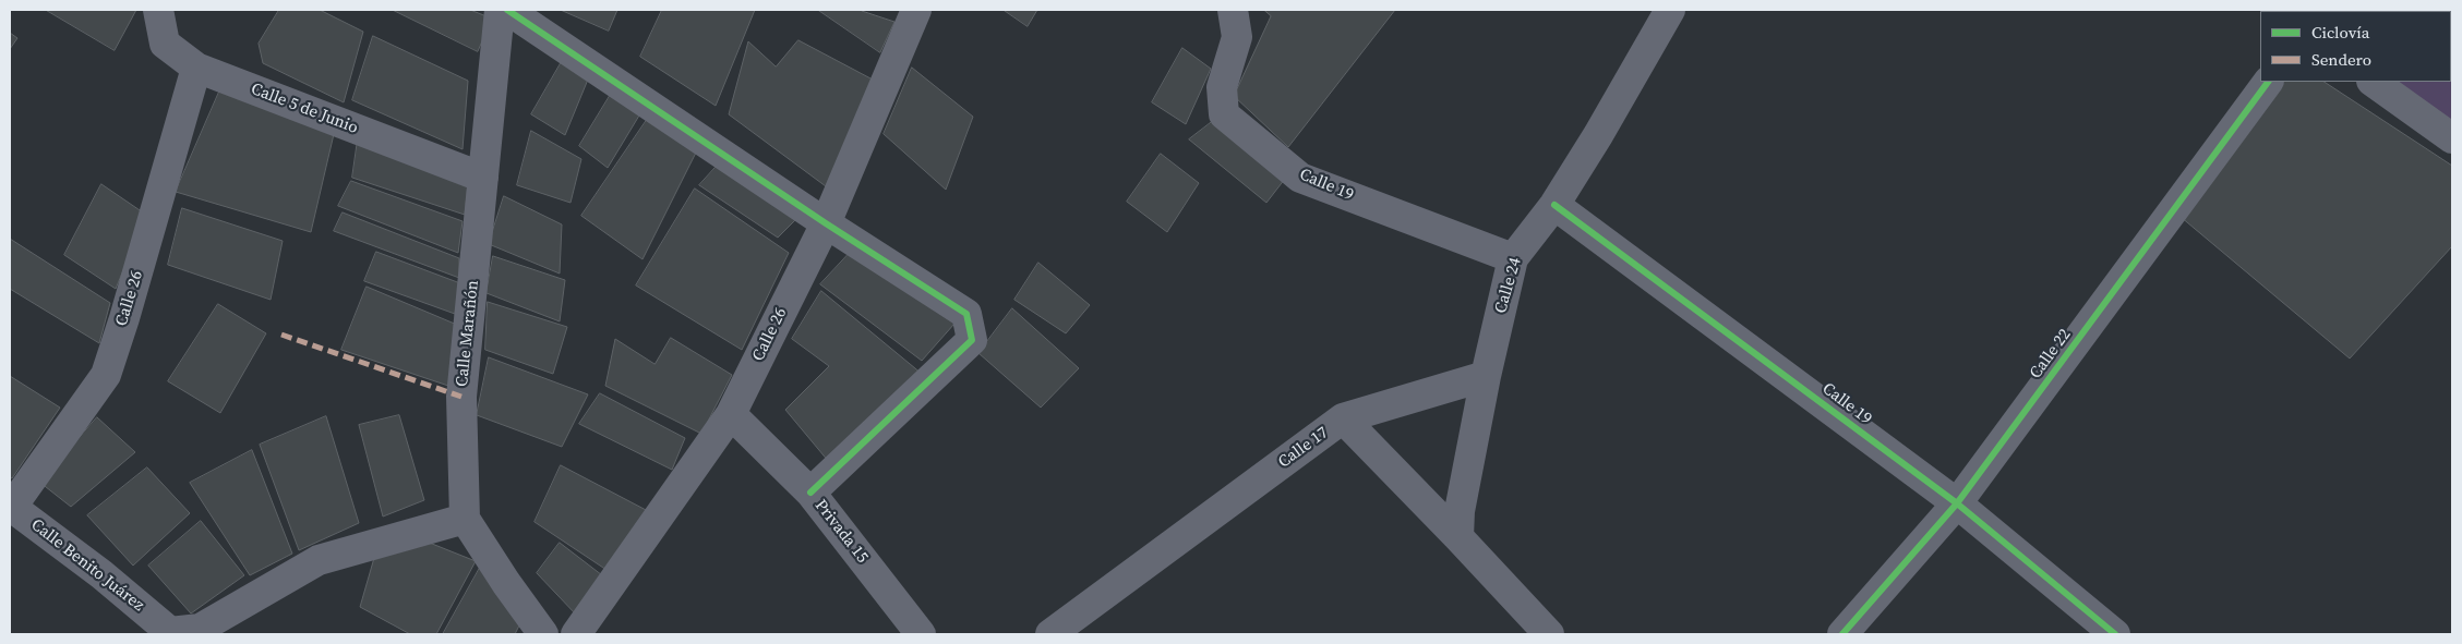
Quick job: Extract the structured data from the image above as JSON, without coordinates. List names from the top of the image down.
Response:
{
  "streets": {
    "street": [
      "Calle 5 de Junio",
      "Calle 19",
      "Calle 24",
      "Calle 26",
      "Calle Marañón",
      "Calle 22",
      "Calle 17",
      "Privada 15",
      "Calle Benito Juárez"
    ]
  },
  "crossings": [
    ["Calle 5 de Junio", "Calle 26"],
    ["Calle 5 de Junio", "Calle Marañón"],
    ["Calle 19", "Calle 24"],
    ["Calle 19", "Calle 22"],
    ["Calle 24", "Calle 17"],
    ["Calle 26", "Privada 15"],
    ["Calle 26", "Calle Benito Juárez"],
    ["Calle Marañón", "Calle Benito Juárez"]
  ],
  "legend": ["Ciclovía", "Sendero"]
}
